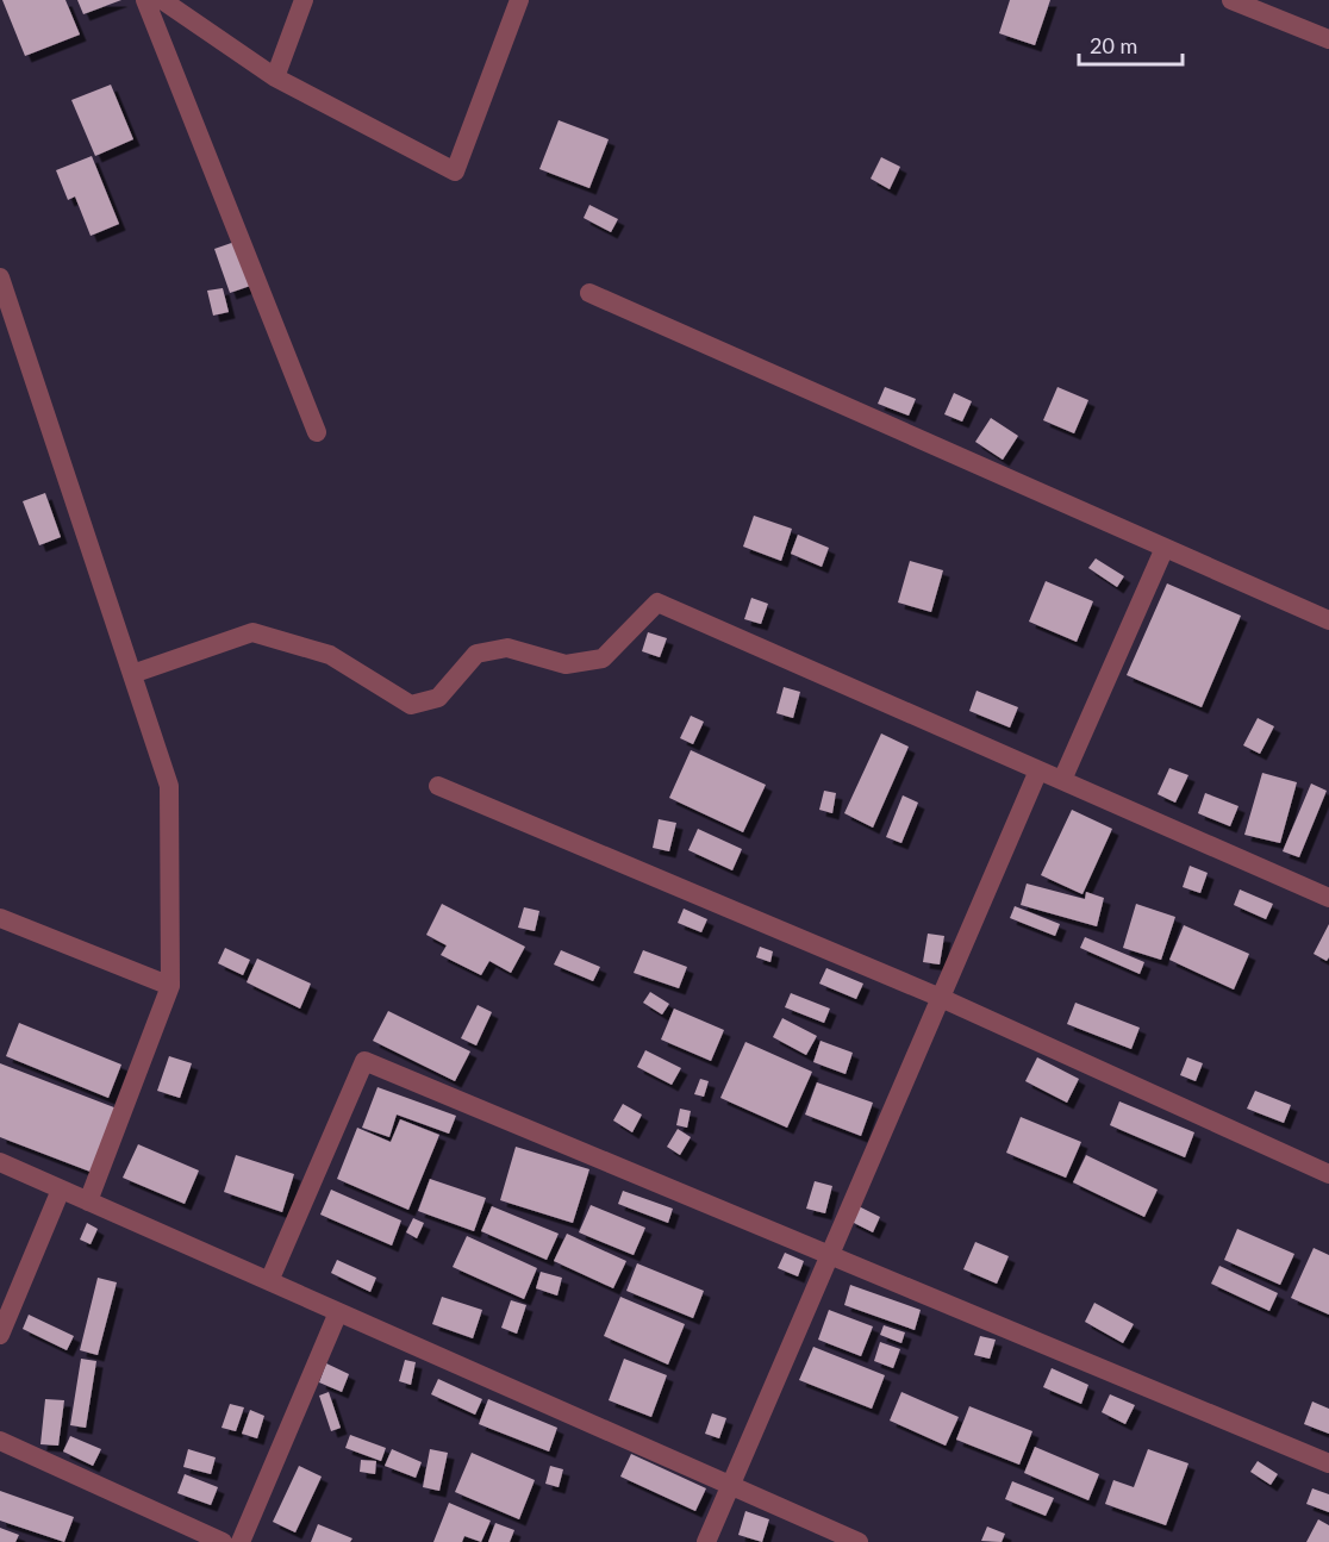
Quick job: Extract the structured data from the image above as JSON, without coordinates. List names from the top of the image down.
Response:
{
  "scale_bar": "20 m"
}
